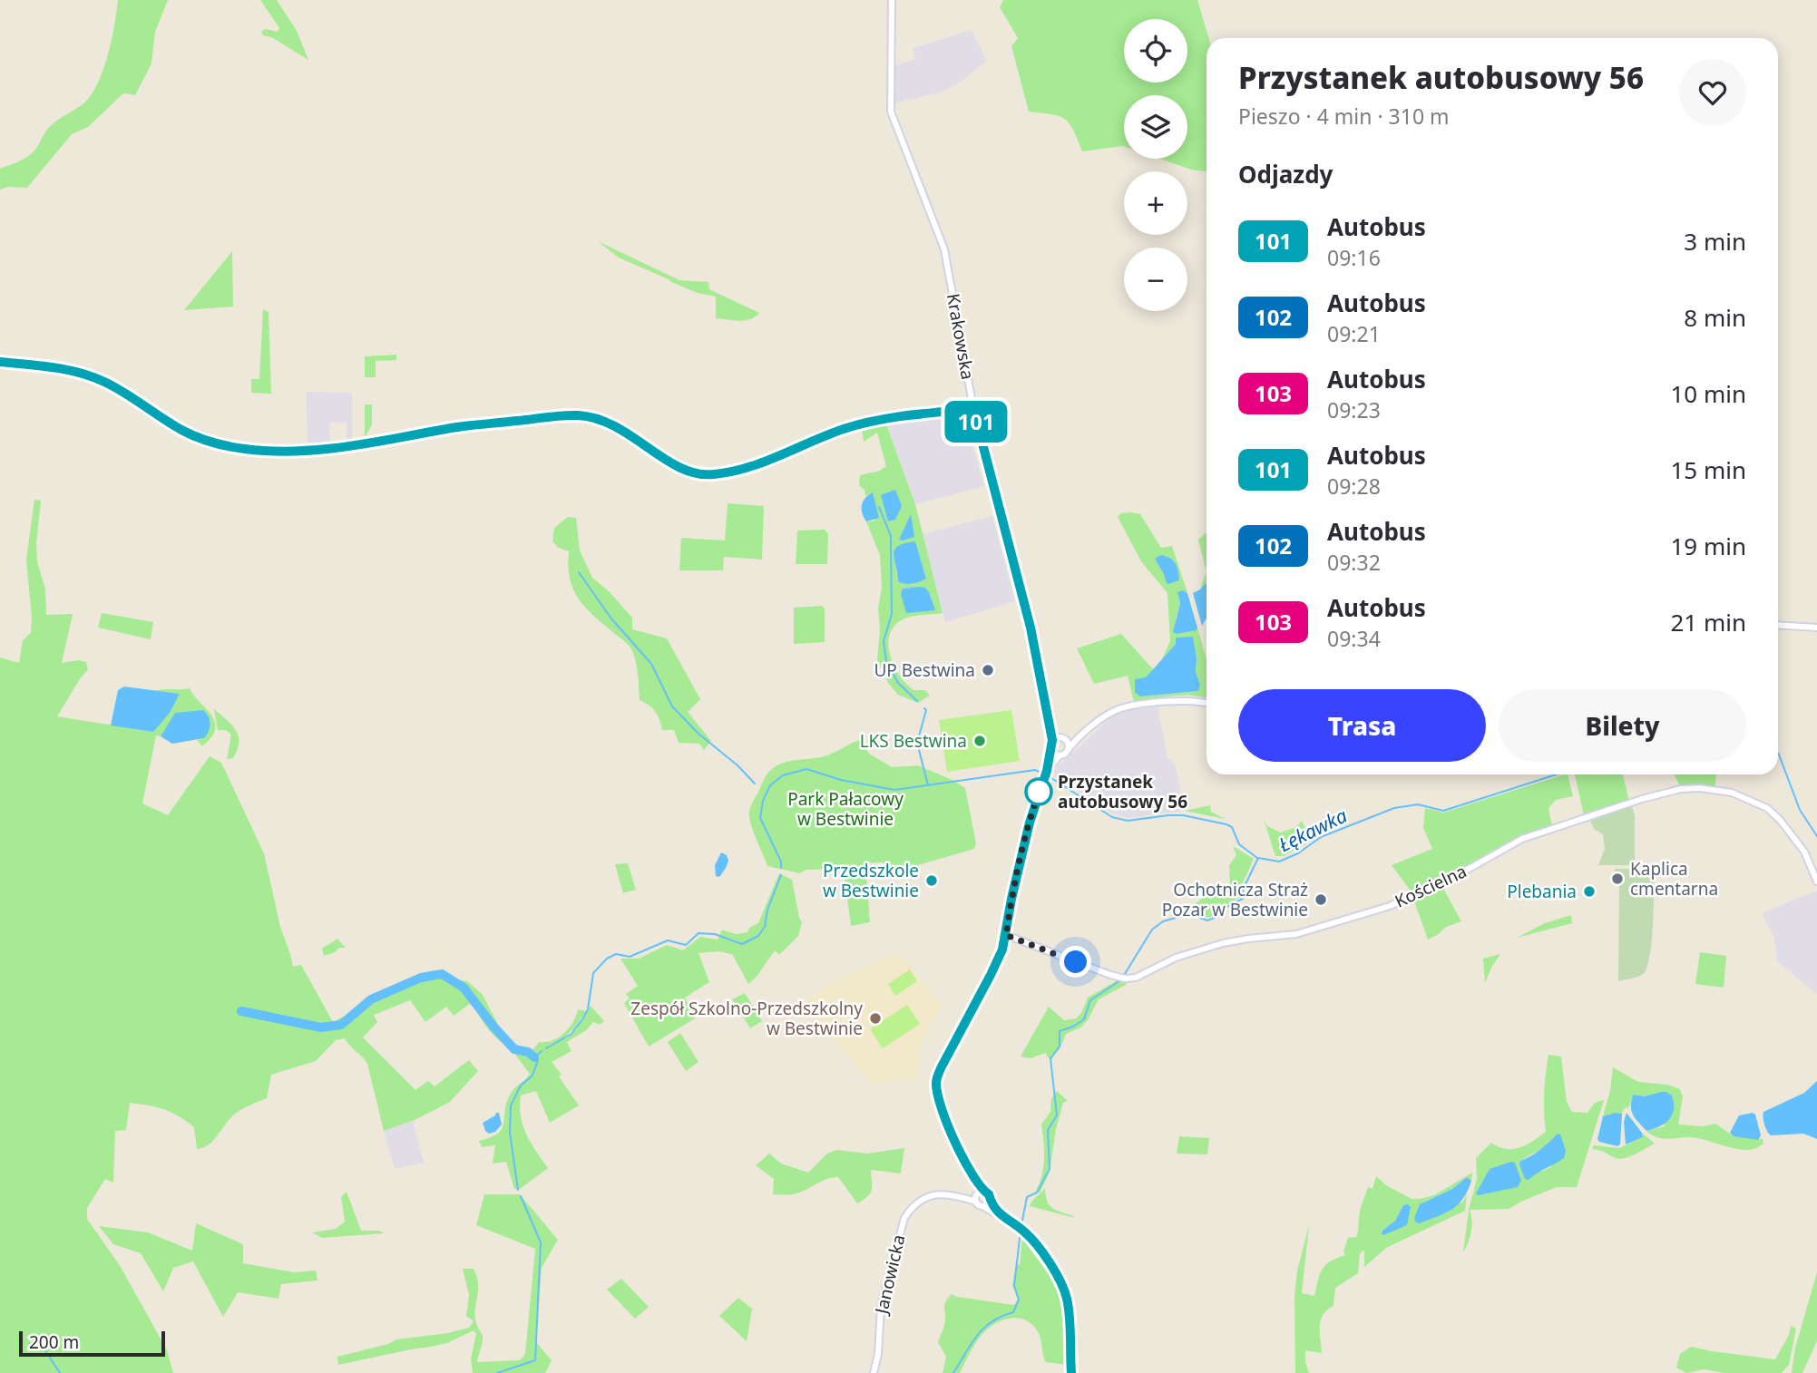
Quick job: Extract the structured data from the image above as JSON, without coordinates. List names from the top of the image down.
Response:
{
  "streets": {
    "street": ["Krakowska", "Kościelna", "Janowicka"]
  },
  "water": ["Łękawka"],
  "parks": ["Park Pałacowy w Bestwinie"],
  "places": [
    "UP Bestwina",
    "LKS Bestwina",
    "Przystanek autobusowy 56",
    "Kaplica cmentarna",
    "Przedszkole w Bestwinie",
    "Plebania",
    "Ochotnicza Straż Pozar w Bestwinie",
    "Zespół Szkolno-Przedszkolny w Bestwinie"
  ],
  "lines": ["bus line 101"],
  "scale_bar": "200 m",
  "page": {
    "on_map": "101",
    "map_buttons": ["+", "−"],
    "heading": [
      ["Przystanek autobusowy 56", "Pieszo · 4 min · 310 m"],
      "Odjazdy"
    ],
    "list": [
      {
        "mark": "101",
        "name": "Autobus",
        "note": "09:16",
        "value": "3 min"
      },
      {
        "mark": "102",
        "name": "Autobus",
        "note": "09:21",
        "value": "8 min"
      },
      {
        "mark": "103",
        "name": "Autobus",
        "note": "09:23",
        "value": "10 min"
      },
      {
        "mark": "101",
        "name": "Autobus",
        "note": "09:28",
        "value": "15 min"
      },
      {
        "mark": "102",
        "name": "Autobus",
        "note": "09:32",
        "value": "19 min"
      },
      {
        "mark": "103",
        "name": "Autobus",
        "note": "09:34",
        "value": "21 min"
      }
    ],
    "buttons": ["Trasa", "Bilety"],
    "scale": "200 m"
  }
}
